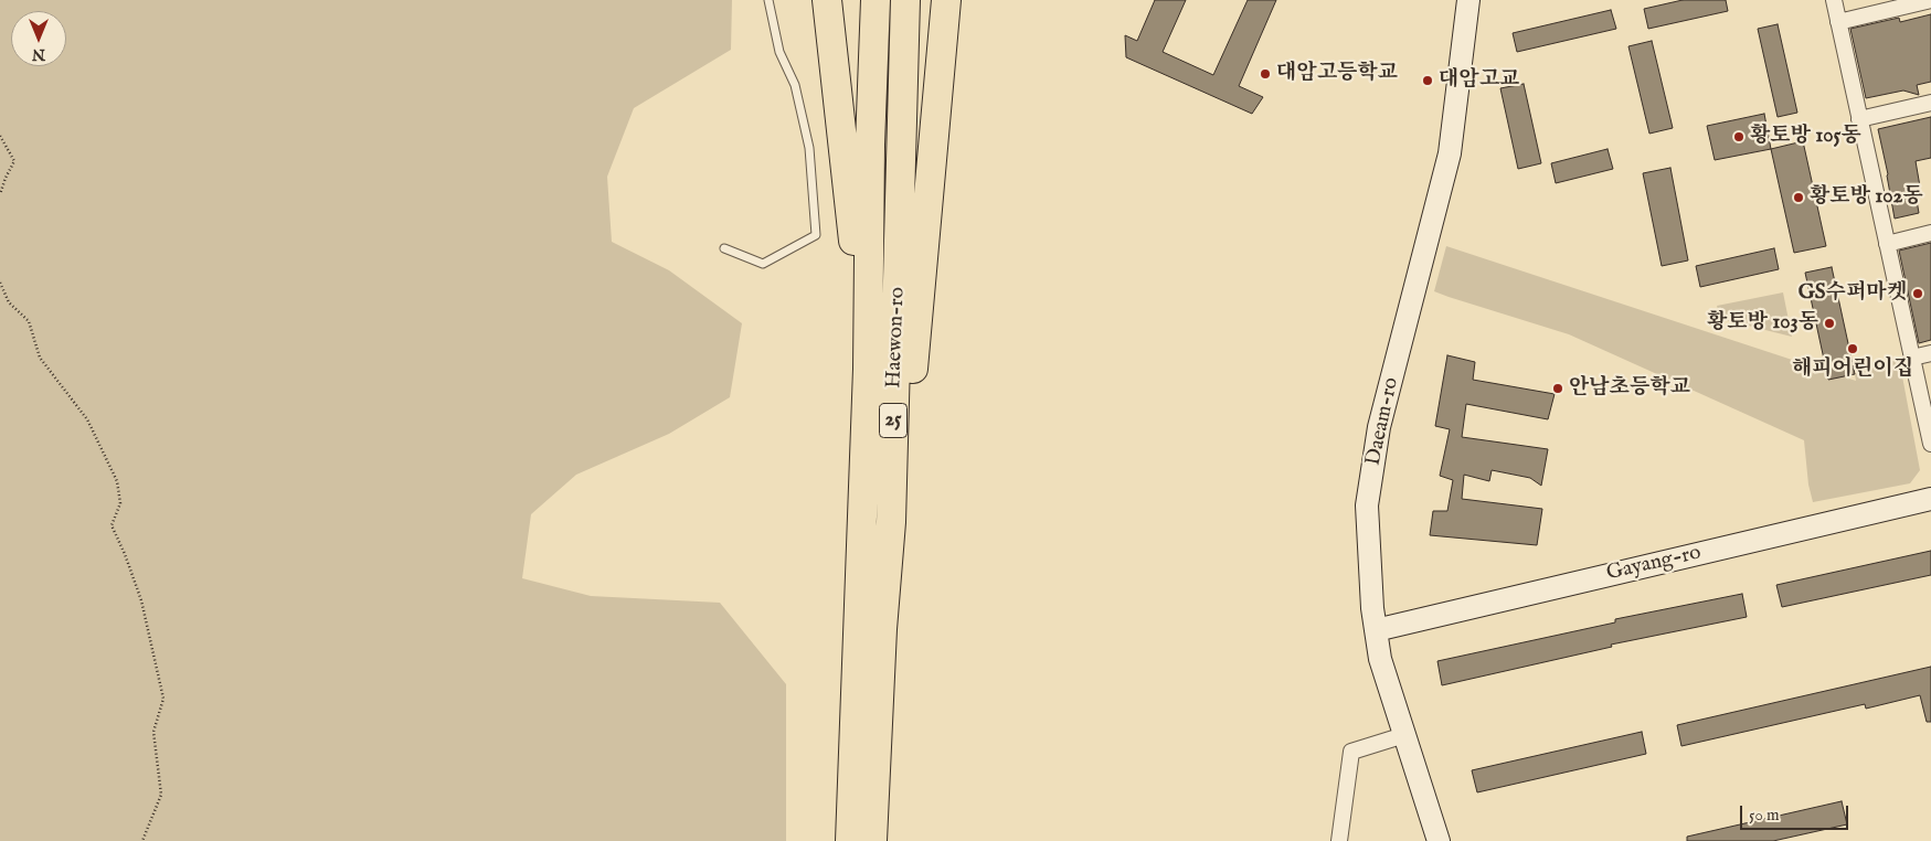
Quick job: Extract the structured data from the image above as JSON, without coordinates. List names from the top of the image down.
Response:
{
  "streets": {
    "highway": ["Haewon-ro", "25"],
    "street": ["Daeam-ro", "Gayang-ro"]
  },
  "crossings": [
    ["Daeam-ro", "Gayang-ro"]
  ],
  "places": [
    "대암고등학교",
    "대암고교",
    "황토방 105동",
    "황토방 102동",
    "GS수퍼마켓",
    "황토방 103동",
    "해피어린이집",
    "안남초등학교"
  ],
  "scale_bar": "50 m",
  "north": "bottom"
}
